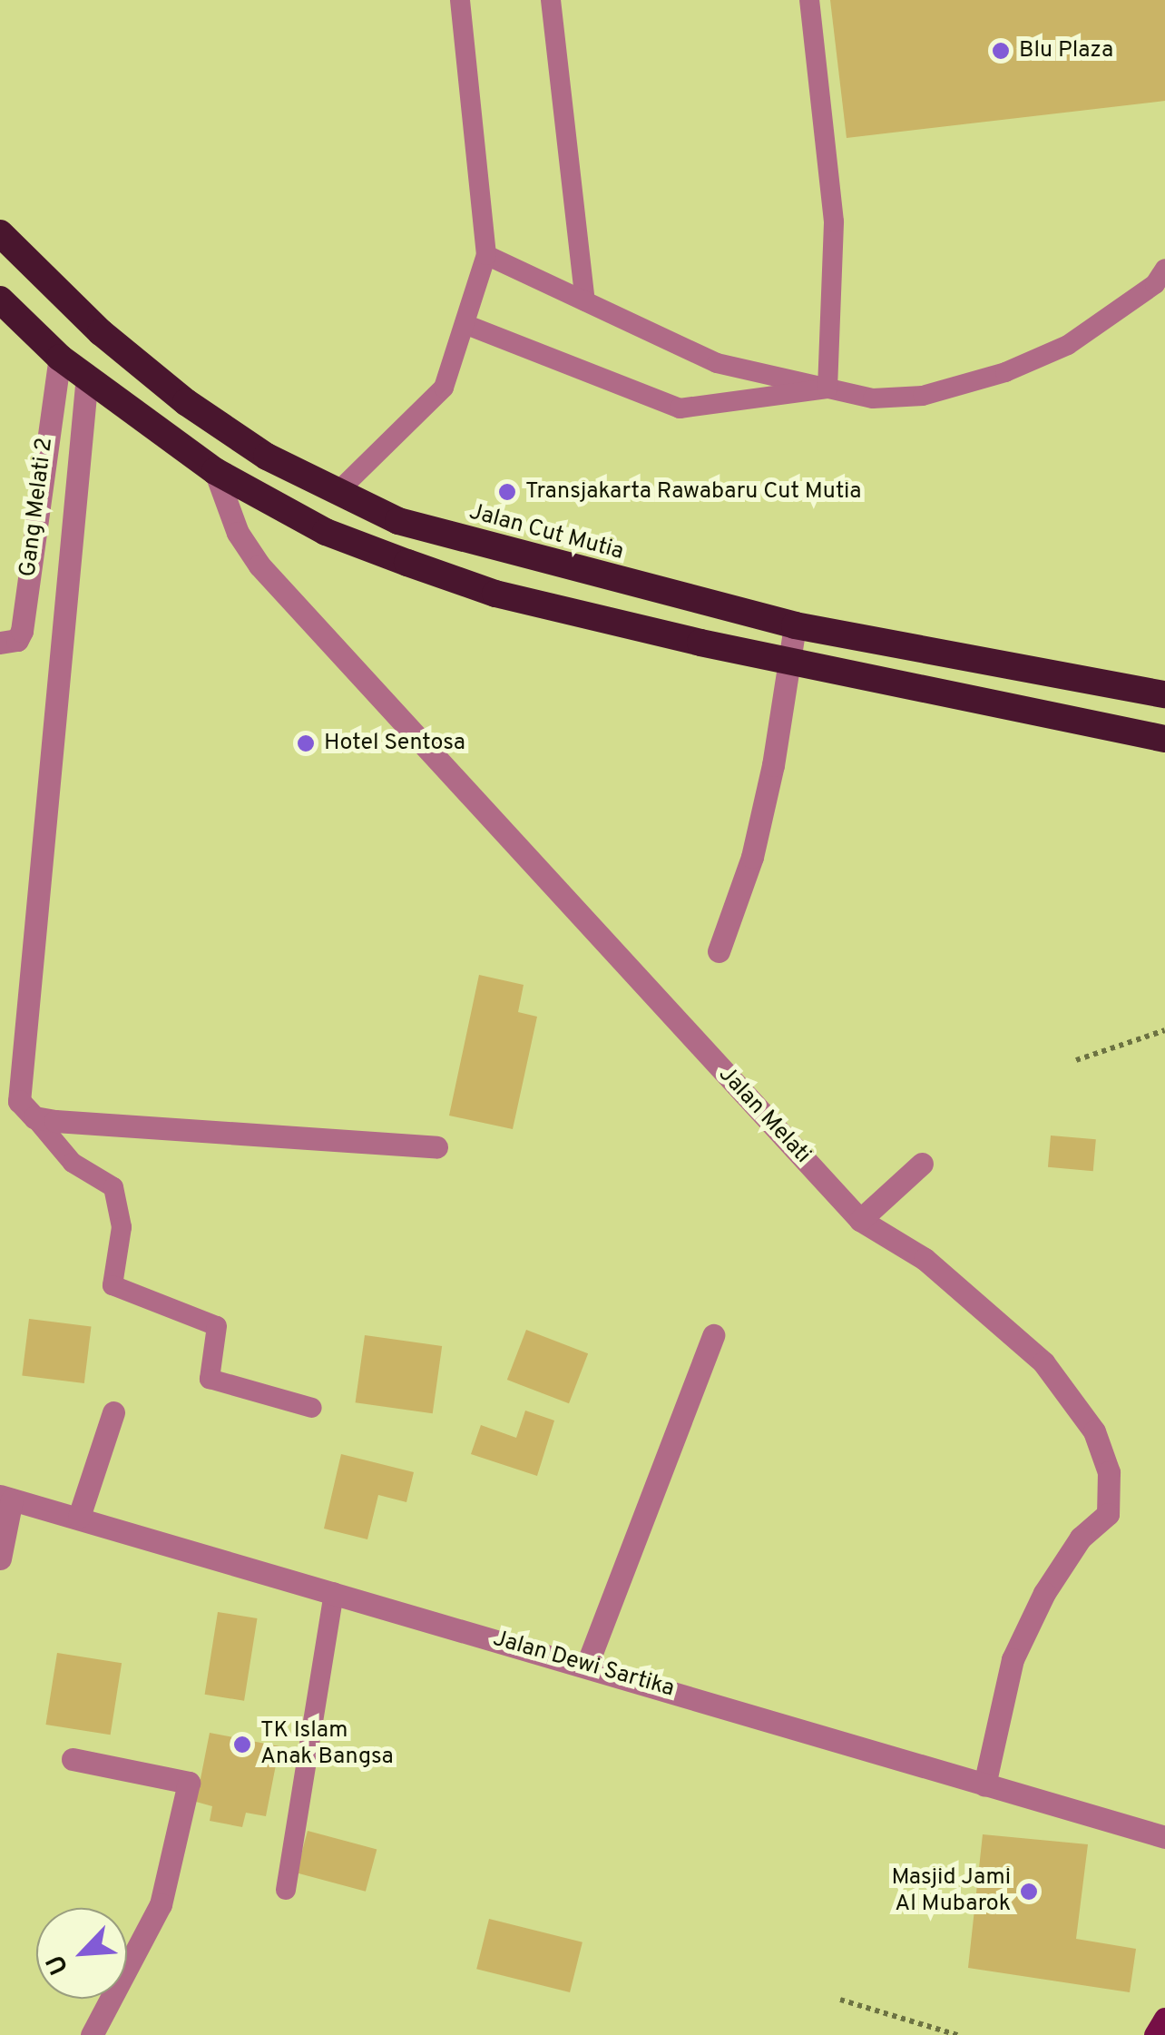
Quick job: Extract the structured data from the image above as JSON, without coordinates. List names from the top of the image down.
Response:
{
  "streets": {
    "highway": ["Jalan Cut Mutia"],
    "street": ["Gang Melati 2", "Jalan Melati", "Jalan Dewi Sartika"]
  },
  "crossings": [
    ["Jalan Melati", "Jalan Dewi Sartika"]
  ],
  "places": [
    "Blu Plaza",
    "Transjakarta Rawabaru Cut Mutia",
    "Hotel Sentosa",
    "TK Islam Anak Bangsa",
    "Masjid Jami Al Mubarok"
  ],
  "north": "bottom left"
}
